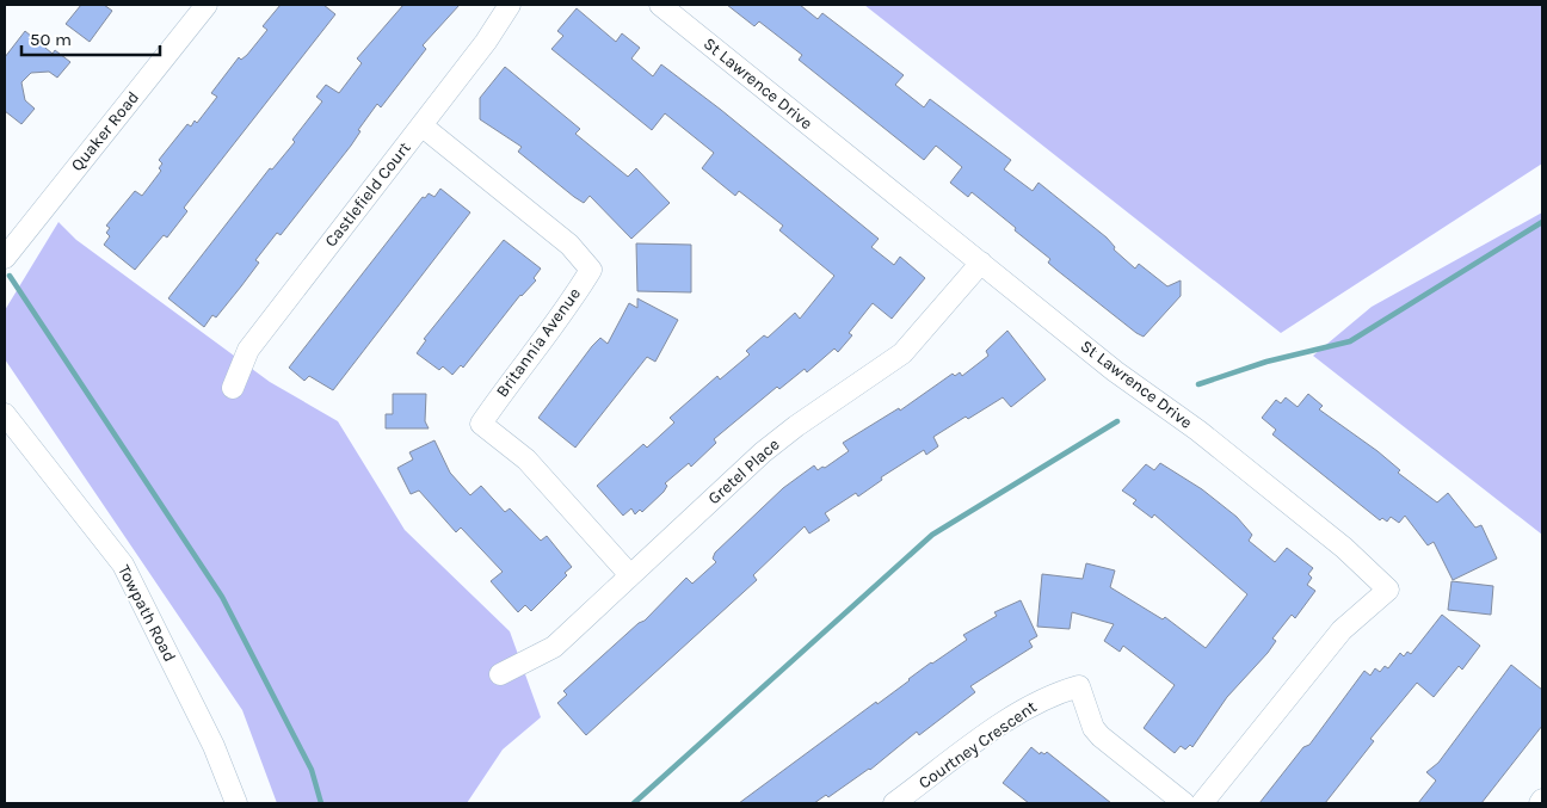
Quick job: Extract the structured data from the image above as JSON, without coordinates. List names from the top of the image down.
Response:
{
  "streets": {
    "street": [
      "St Lawrence Drive",
      "Quaker Road",
      "Castlefield Court",
      "Britannia Avenue",
      "Gretel Place",
      "Towpath Road",
      "Courtney Crescent"
    ]
  },
  "crossings": [
    ["St Lawrence Drive", "Gretel Place"],
    ["Castlefield Court", "Britannia Avenue"],
    ["Britannia Avenue", "Gretel Place"]
  ],
  "scale_bar": "50 m"
}
